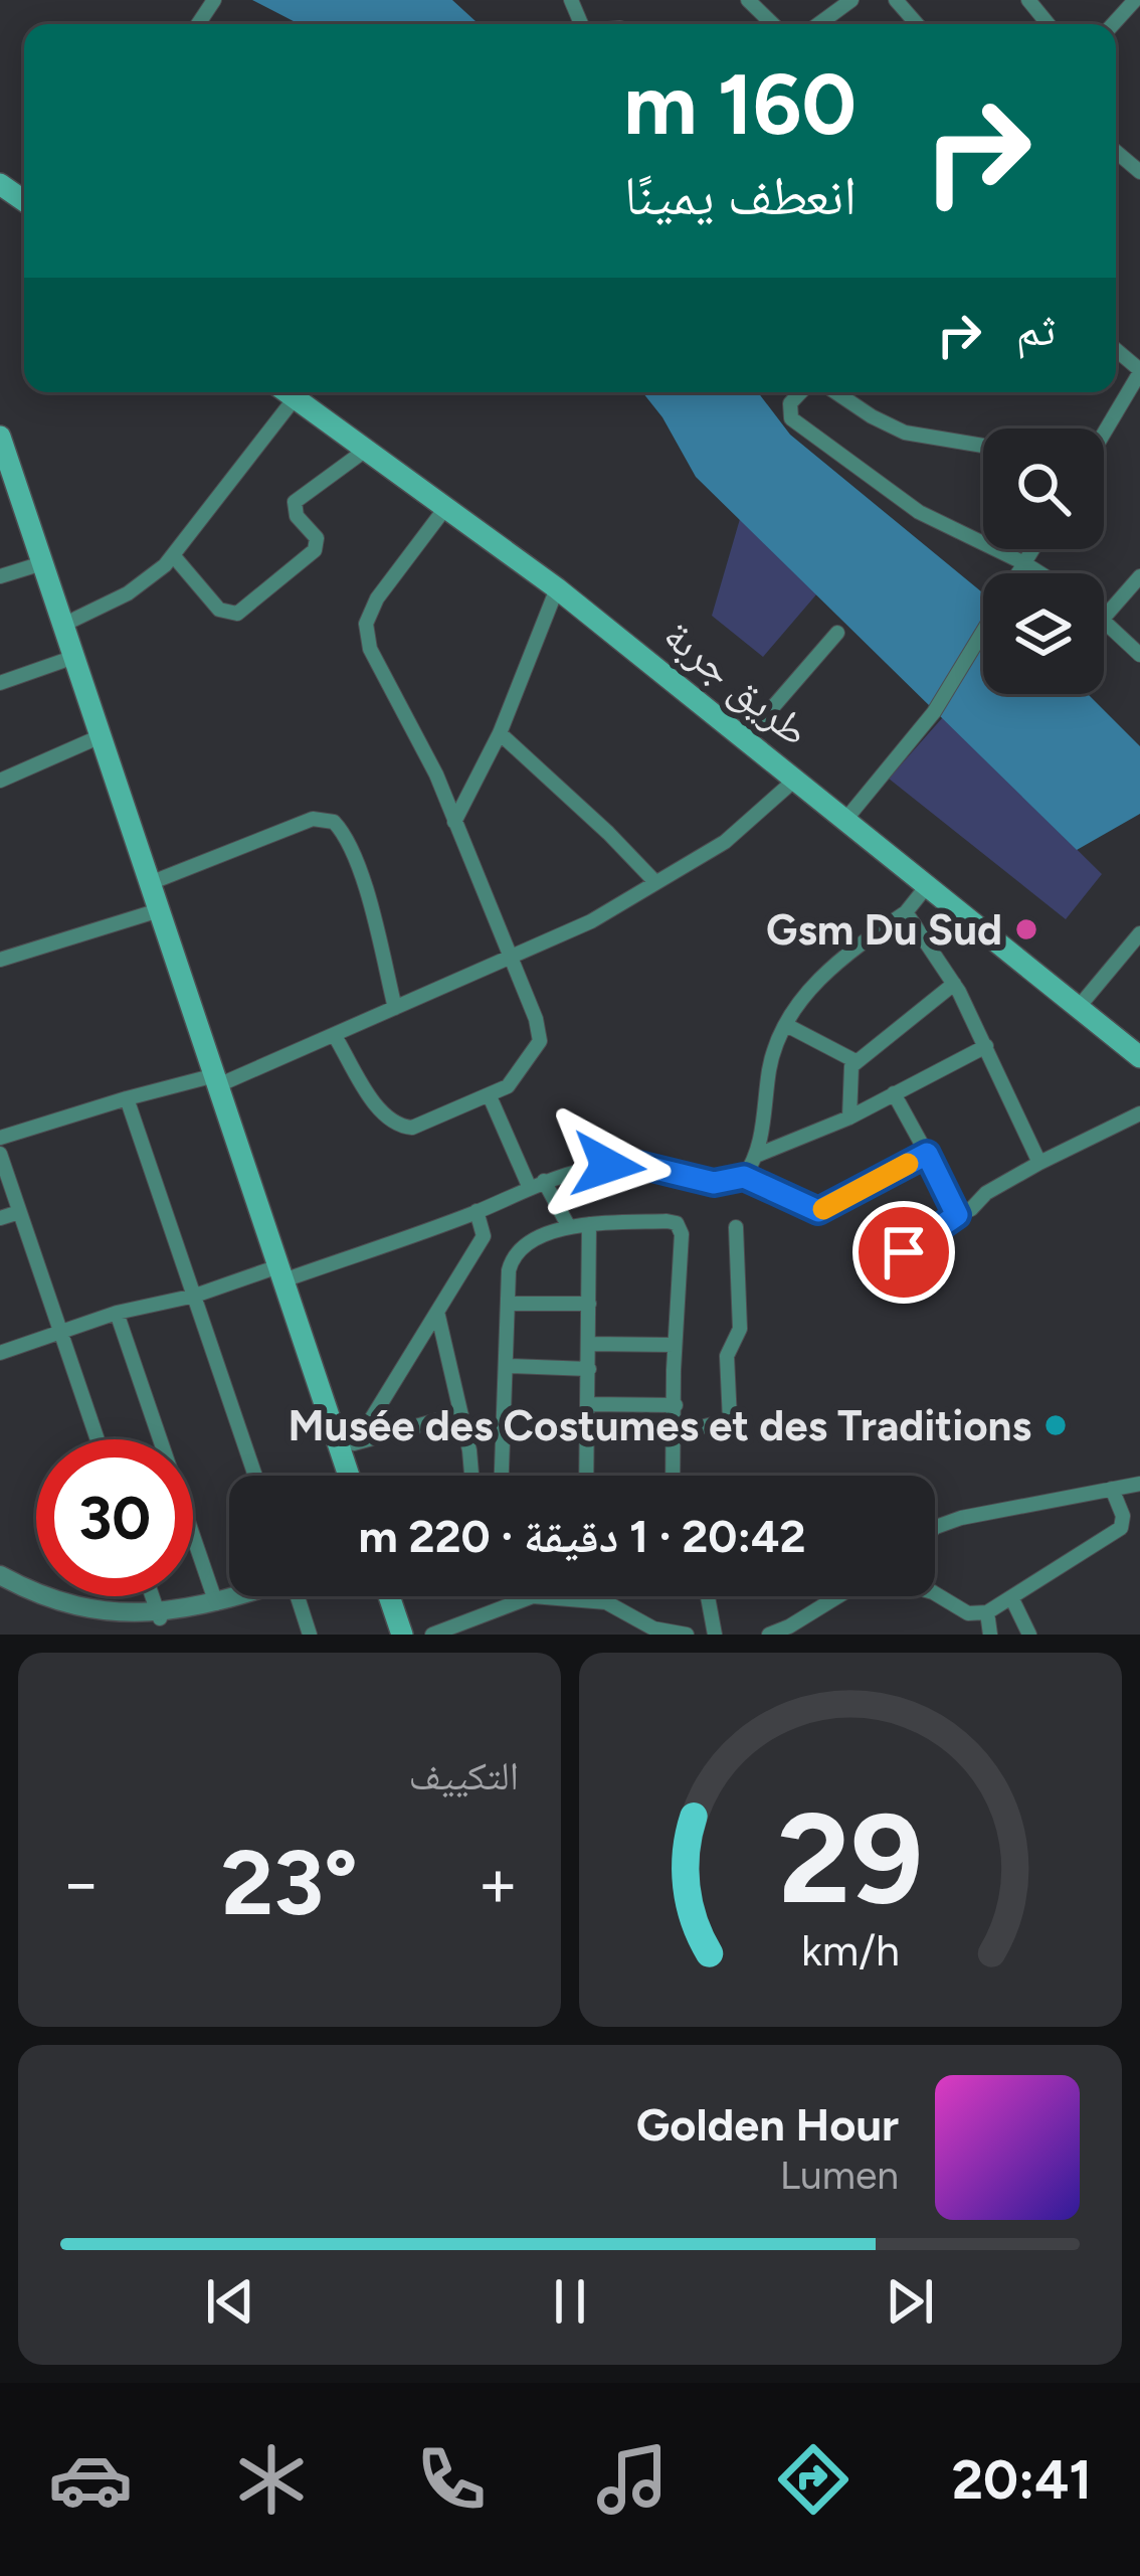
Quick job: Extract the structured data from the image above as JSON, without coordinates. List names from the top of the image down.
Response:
{
  "streets": {
    "main road": ["طريق جربة"]
  },
  "places": ["Gsm Du Sud", "Musée des Costumes et des Traditions"],
  "page": {
    "turn": ["160 m", "انعطف يمينًا"],
    "then": "ثم",
    "limit": "30",
    "trip": "20:42 · 1 دقيقة · 220 m",
    "tile": "التكييف",
    "heat": ["−", "23°", "+"],
    "song": ["Golden Hour", "Lumen"],
    "tabs": "20:41",
    "gauge": ["29", "km/h"]
  }
}
